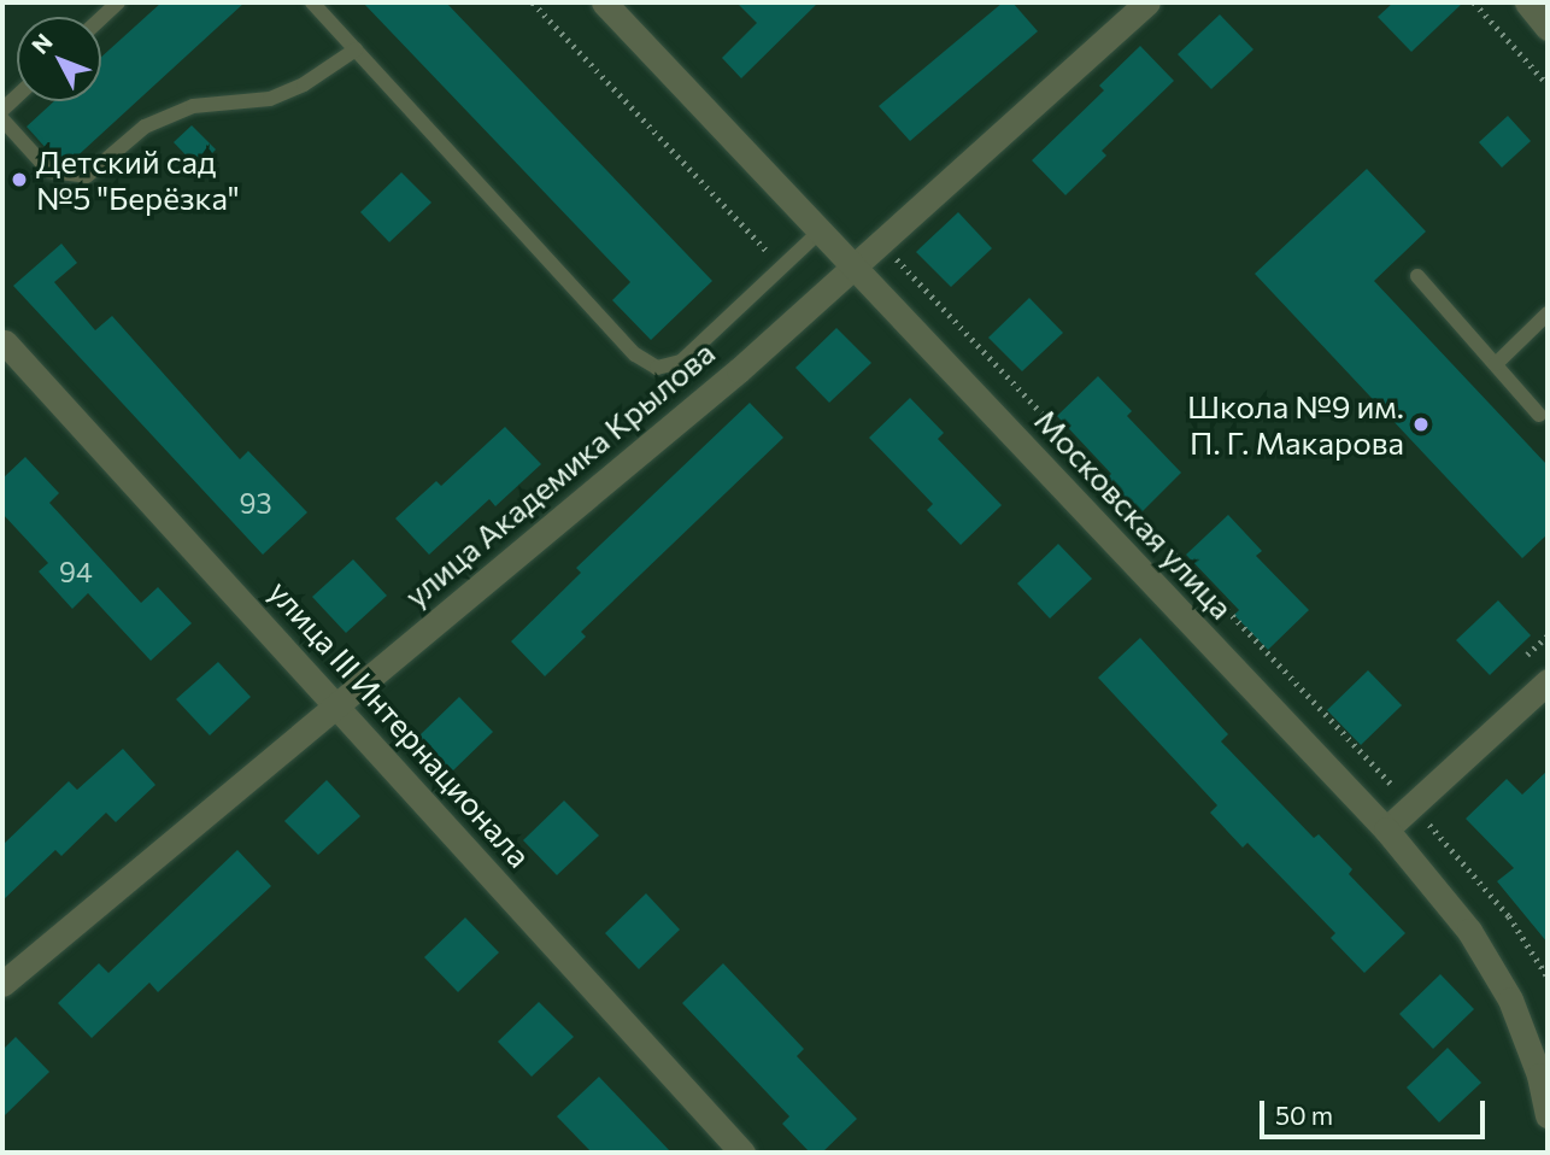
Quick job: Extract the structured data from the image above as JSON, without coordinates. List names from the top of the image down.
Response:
{
  "streets": {
    "street": ["улица Академика Крылова", "Московская улица", "улица III Интернационала"]
  },
  "crossings": [
    ["улица Академика Крылова", "Московская улица"],
    ["улица Академика Крылова", "улица III Интернационала"]
  ],
  "places": ["Детский сад №5 \"Берёзка\"", "Школа №9 им. П. Г. Макарова"],
  "house_numbers": ["93", "94"],
  "scale_bar": "50 m",
  "north": "top left"
}
